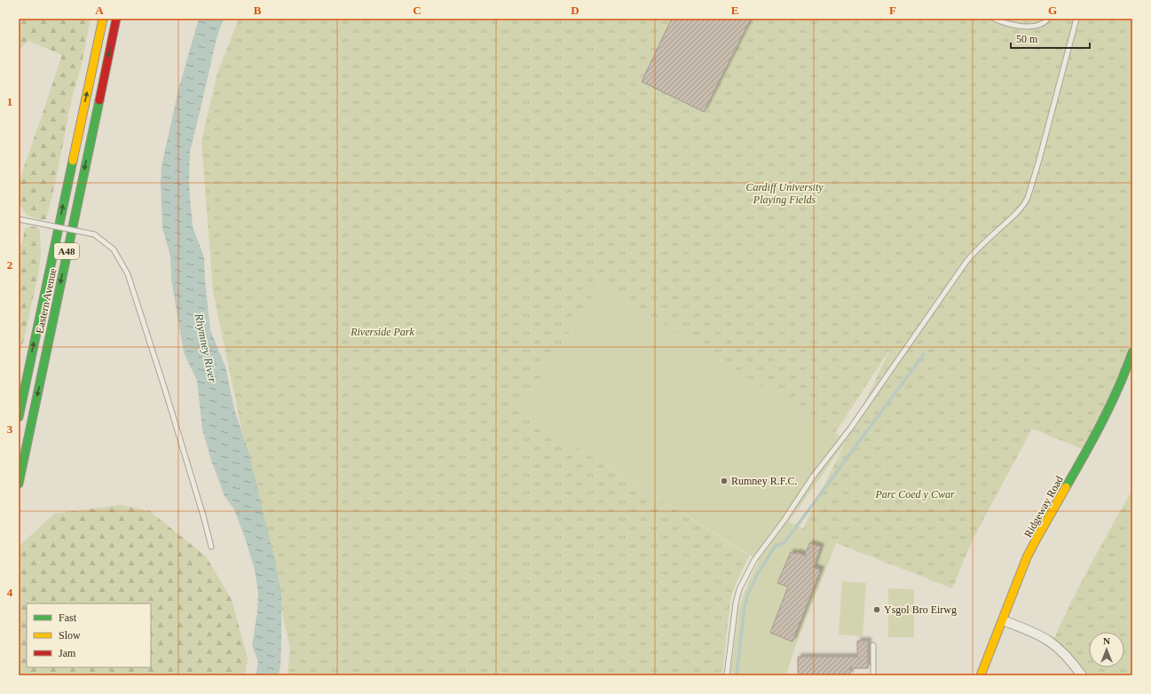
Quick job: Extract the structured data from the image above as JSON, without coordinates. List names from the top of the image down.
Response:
{
  "streets": {
    "main road": ["A48", "Eastern Avenue", "Ridgeway Road"]
  },
  "water": ["Rhymney River"],
  "parks": ["Cardiff University Playing Fields", "Riverside Park", "Parc Coed y Cwar"],
  "places": ["Rumney R.F.C.", "Ysgol Bro Eirwg"],
  "legend": ["Fast", "Slow", "Jam"],
  "scale_bar": "50 m",
  "north": "top",
  "grid": {
    "columns": [
      "A",
      "B",
      "C",
      "D",
      "E",
      "F",
      "G"
    ],
    "rows": [
      "1",
      "2",
      "3",
      "4"
    ]
  }
}
